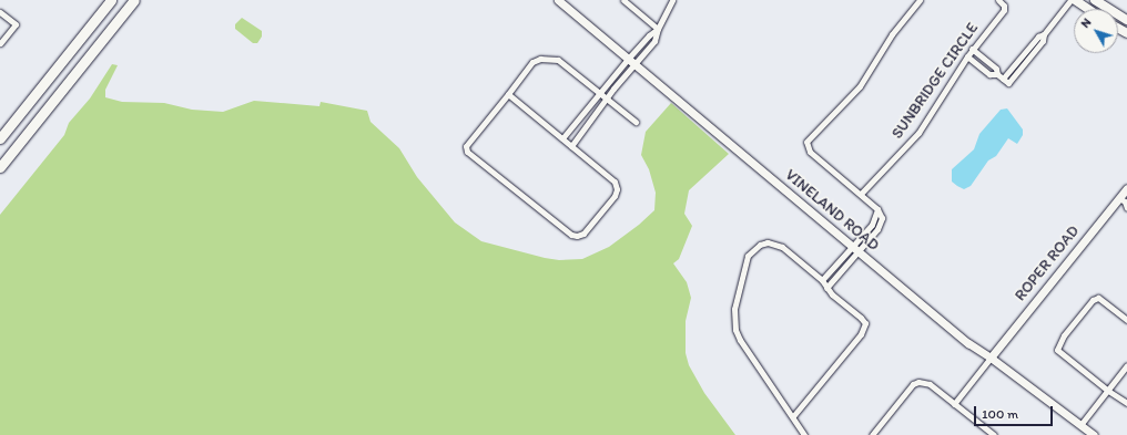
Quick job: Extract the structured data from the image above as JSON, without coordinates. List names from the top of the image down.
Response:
{
  "streets": {
    "main road": ["VINELAND ROAD", "ROPER ROAD"],
    "street": ["SUNBRIDGE CIRCLE"]
  },
  "crossings": [
    ["VINELAND ROAD", "ROPER ROAD"]
  ],
  "scale_bar": "100 m",
  "north": "top left"
}
